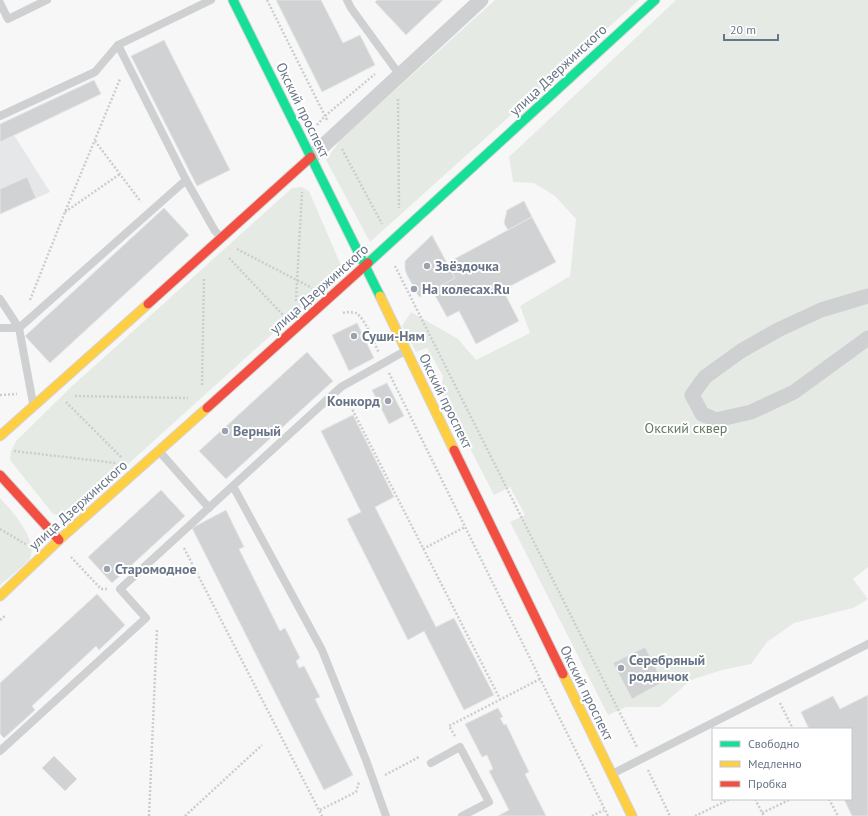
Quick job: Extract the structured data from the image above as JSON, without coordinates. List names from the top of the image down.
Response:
{
  "streets": {
    "main road": ["улица Дзержинского", "Окский проспект"]
  },
  "crossings": [
    ["улица Дзержинского", "Окский проспект"]
  ],
  "parks": ["Окский сквер"],
  "places": [
    "Звёздочка",
    "На колесах.Ru",
    "Суши-Ням",
    "Конкорд",
    "Верный",
    "Старомодное",
    "Серебряный родничок"
  ],
  "legend": ["Свободно", "Медленно", "Пробка"],
  "scale_bar": "20 m"
}
